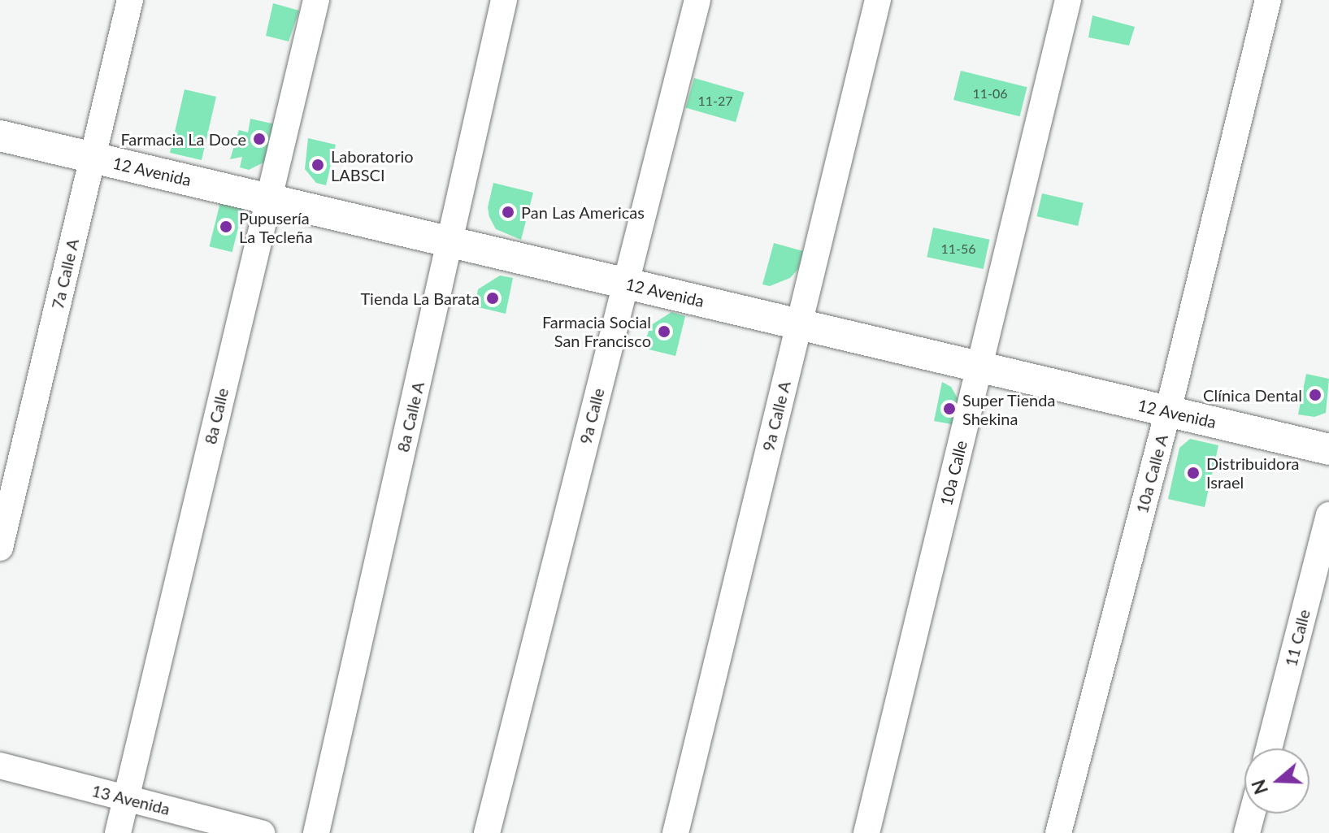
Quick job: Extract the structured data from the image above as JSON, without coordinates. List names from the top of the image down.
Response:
{
  "streets": {
    "street": [
      "12 Avenida",
      "7a Calle A",
      "8a Calle",
      "9a Calle",
      "9a Calle A",
      "8a Calle A",
      "10a Calle",
      "10a Calle A",
      "11 Calle",
      "13 Avenida"
    ]
  },
  "crossings": [
    ["12 Avenida", "7a Calle A"],
    ["12 Avenida", "8a Calle"],
    ["12 Avenida", "9a Calle"],
    ["12 Avenida", "9a Calle A"],
    ["12 Avenida", "8a Calle A"],
    ["12 Avenida", "10a Calle"],
    ["12 Avenida", "10a Calle A"],
    ["8a Calle", "13 Avenida"]
  ],
  "places": [
    "Farmacia La Doce",
    "Laboratorio LABSCI",
    "Pan Las Americas",
    "Pupusería La Tecleña",
    "Tienda La Barata",
    "Farmacia Social San Francisco",
    "Clínica Dental",
    "Super Tienda Shekina",
    "Distribuidora Israel"
  ],
  "house_numbers": ["11-06", "11-27", "11-56"],
  "north": "left"
}
